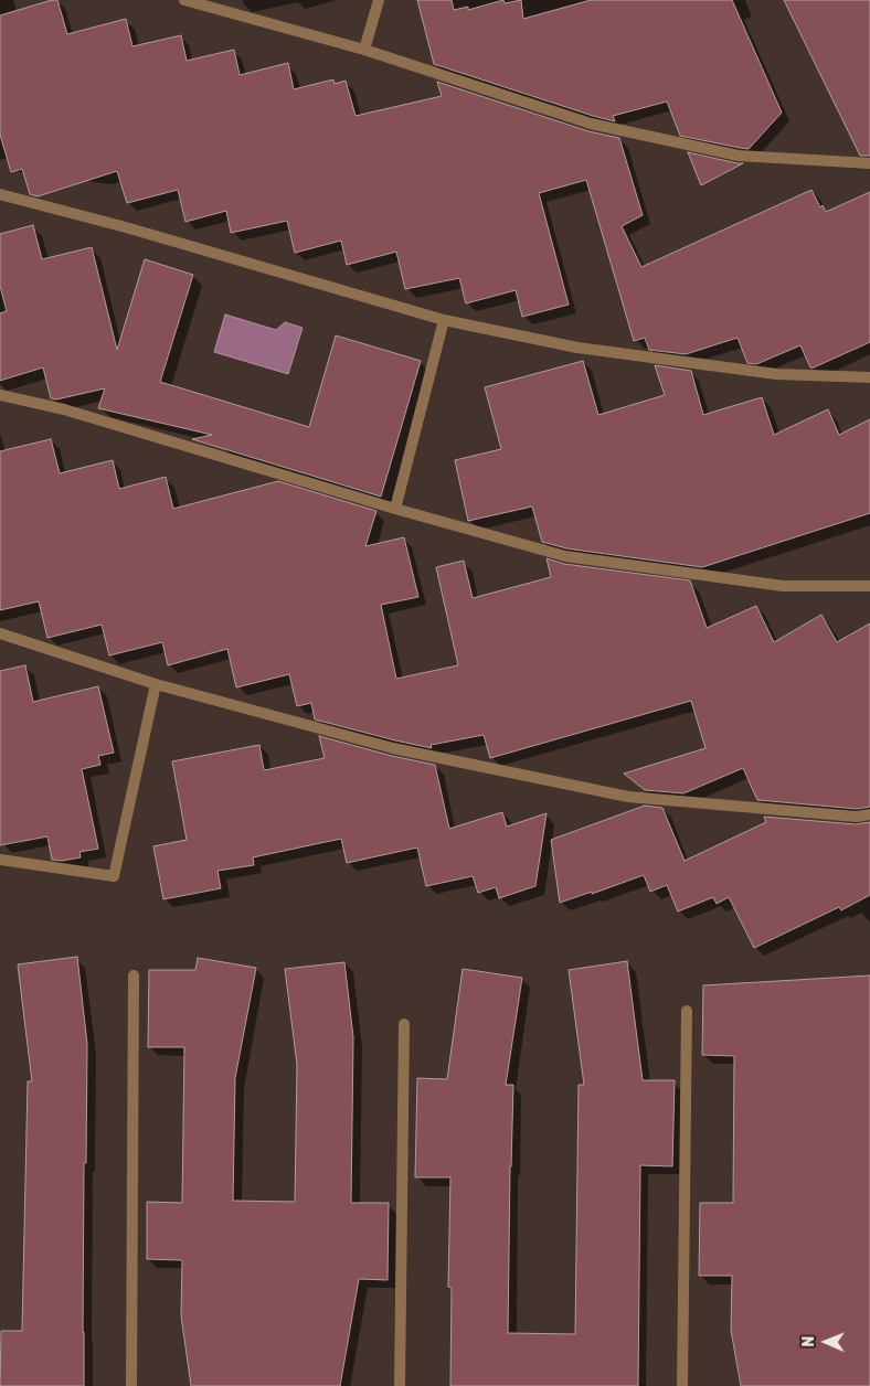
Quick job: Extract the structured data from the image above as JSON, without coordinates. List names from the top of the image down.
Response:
{
  "north": "left"
}
